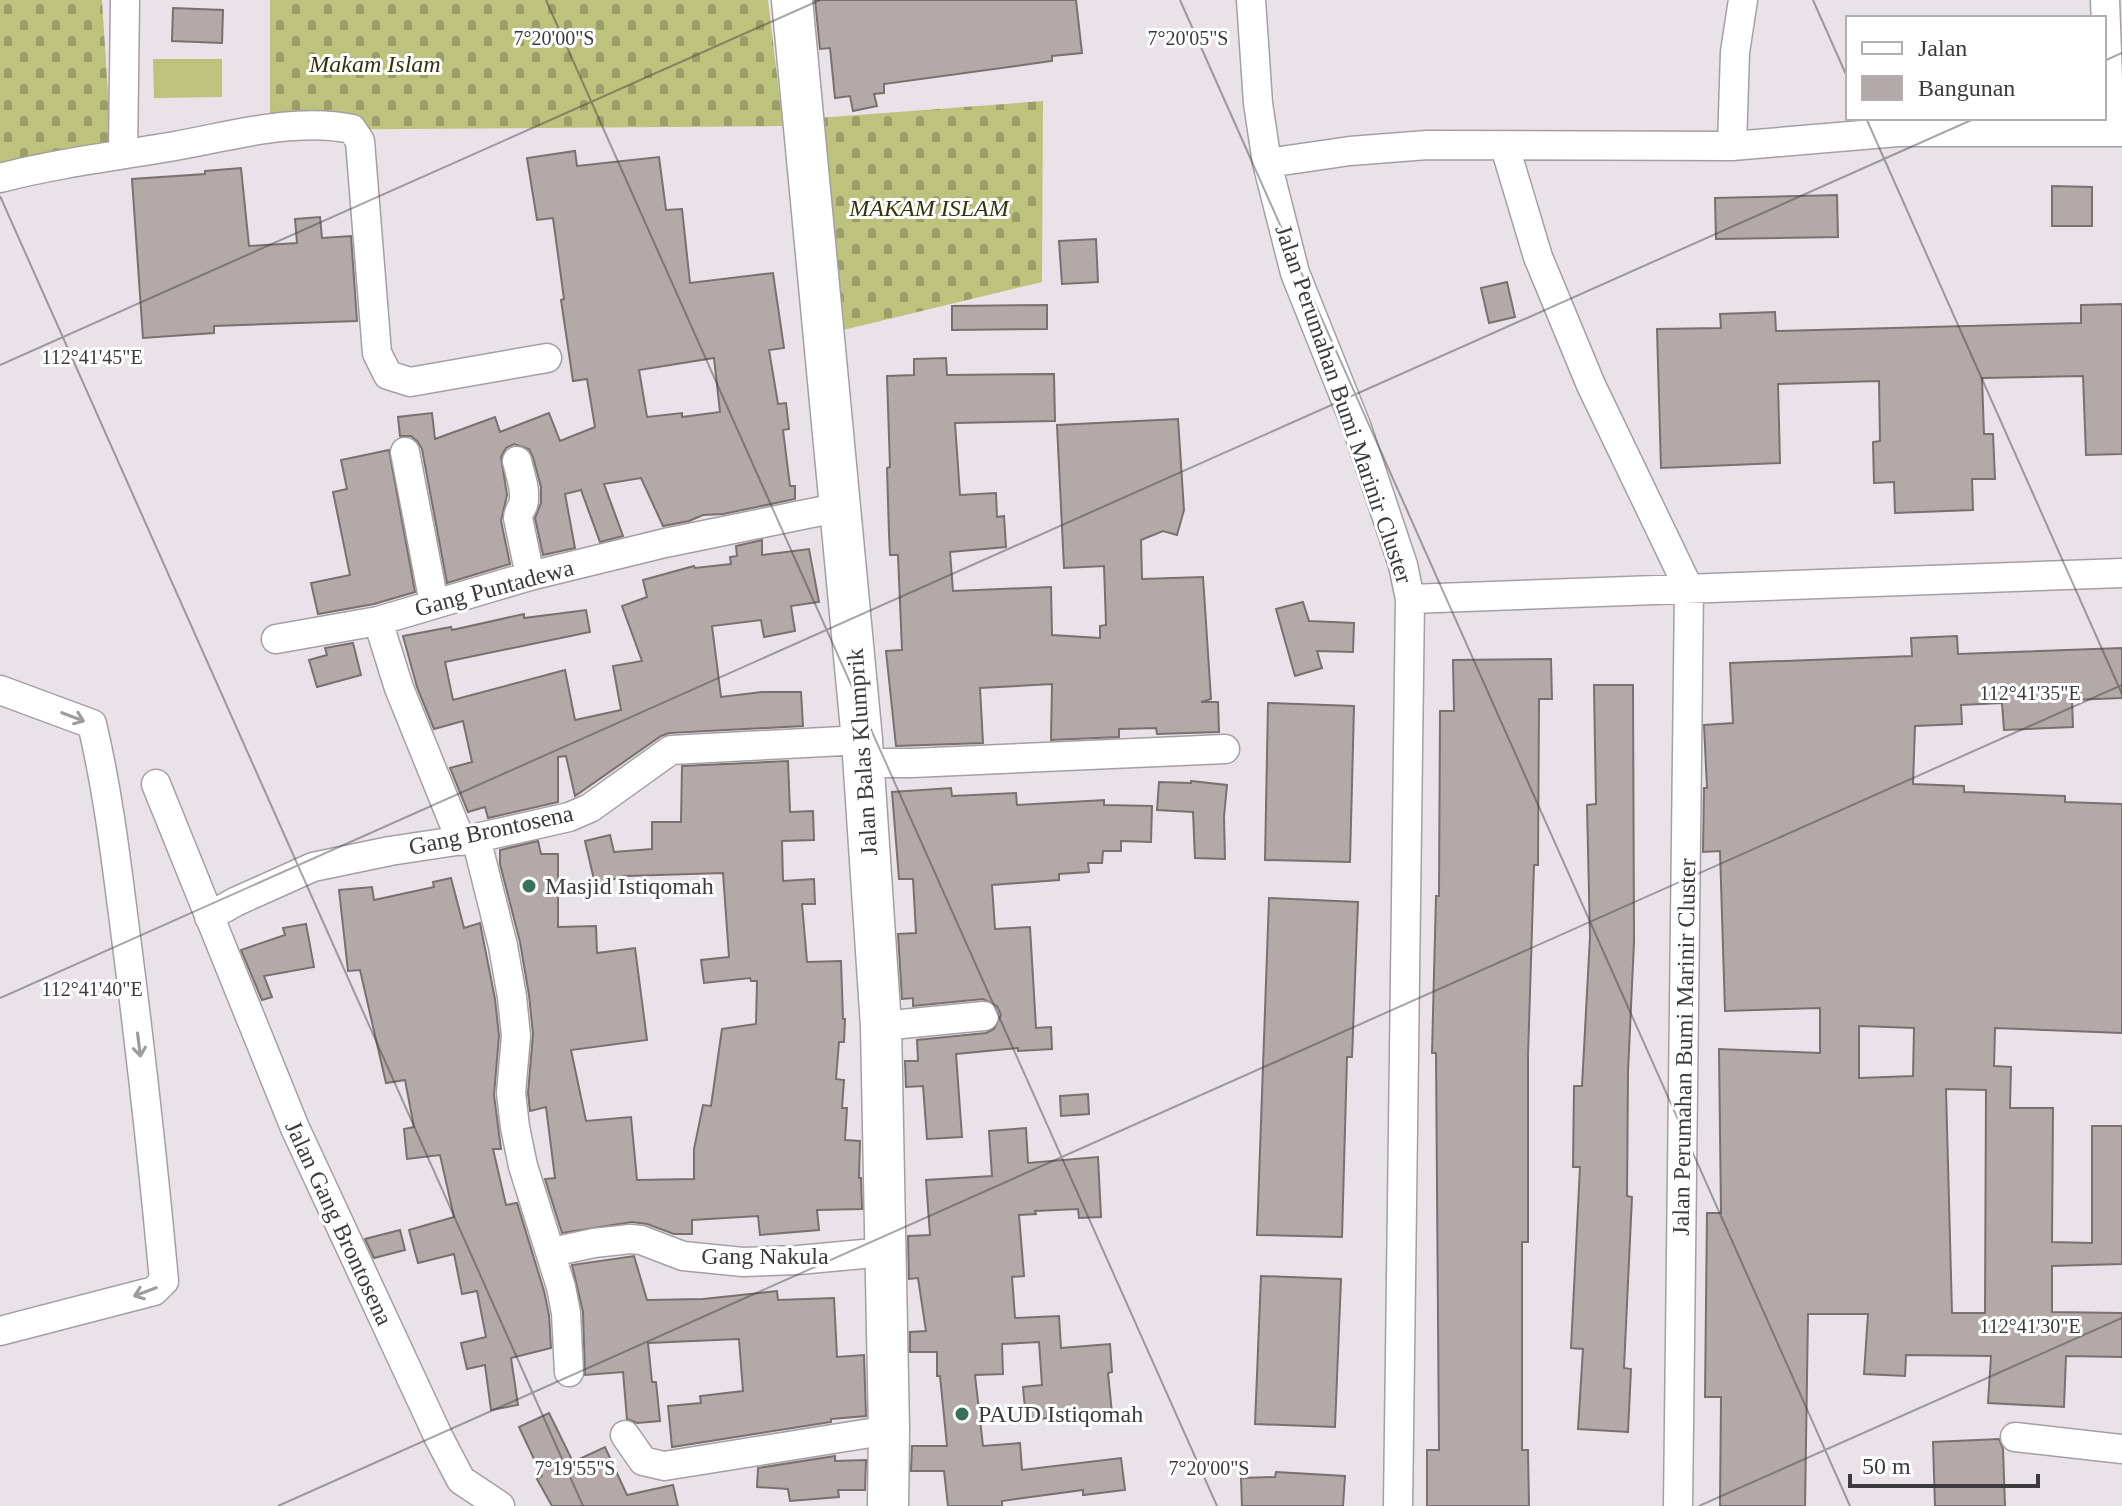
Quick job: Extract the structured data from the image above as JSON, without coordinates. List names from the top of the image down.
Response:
{
  "streets": {
    "street": [
      "Jalan Perumahan Bumi Marinir Cluster",
      "Gang Puntadewa",
      "Jalan Balas Klumprik",
      "Gang Brontosena",
      "Jalan Gang Brontosena",
      "Gang Nakula"
    ]
  },
  "crossings": [
    ["Gang Puntadewa", "Jalan Balas Klumprik"],
    ["Jalan Balas Klumprik", "Gang Brontosena"],
    ["Jalan Balas Klumprik", "Gang Nakula"],
    ["Gang Brontosena", "Jalan Gang Brontosena"]
  ],
  "parks": ["Makam Islam", "MAKAM ISLAM"],
  "places": ["Masjid Istiqomah", "PAUD Istiqomah"],
  "legend": ["Jalan", "Bangunan"],
  "scale_bar": "50 m",
  "coordinates": [
    "7°20'00\"S",
    "7°20'05\"S",
    "112°41'45\"E",
    "112°41'35\"E",
    "112°41'40\"E",
    "112°41'30\"E",
    "7°19'55\"S"
  ]
}
